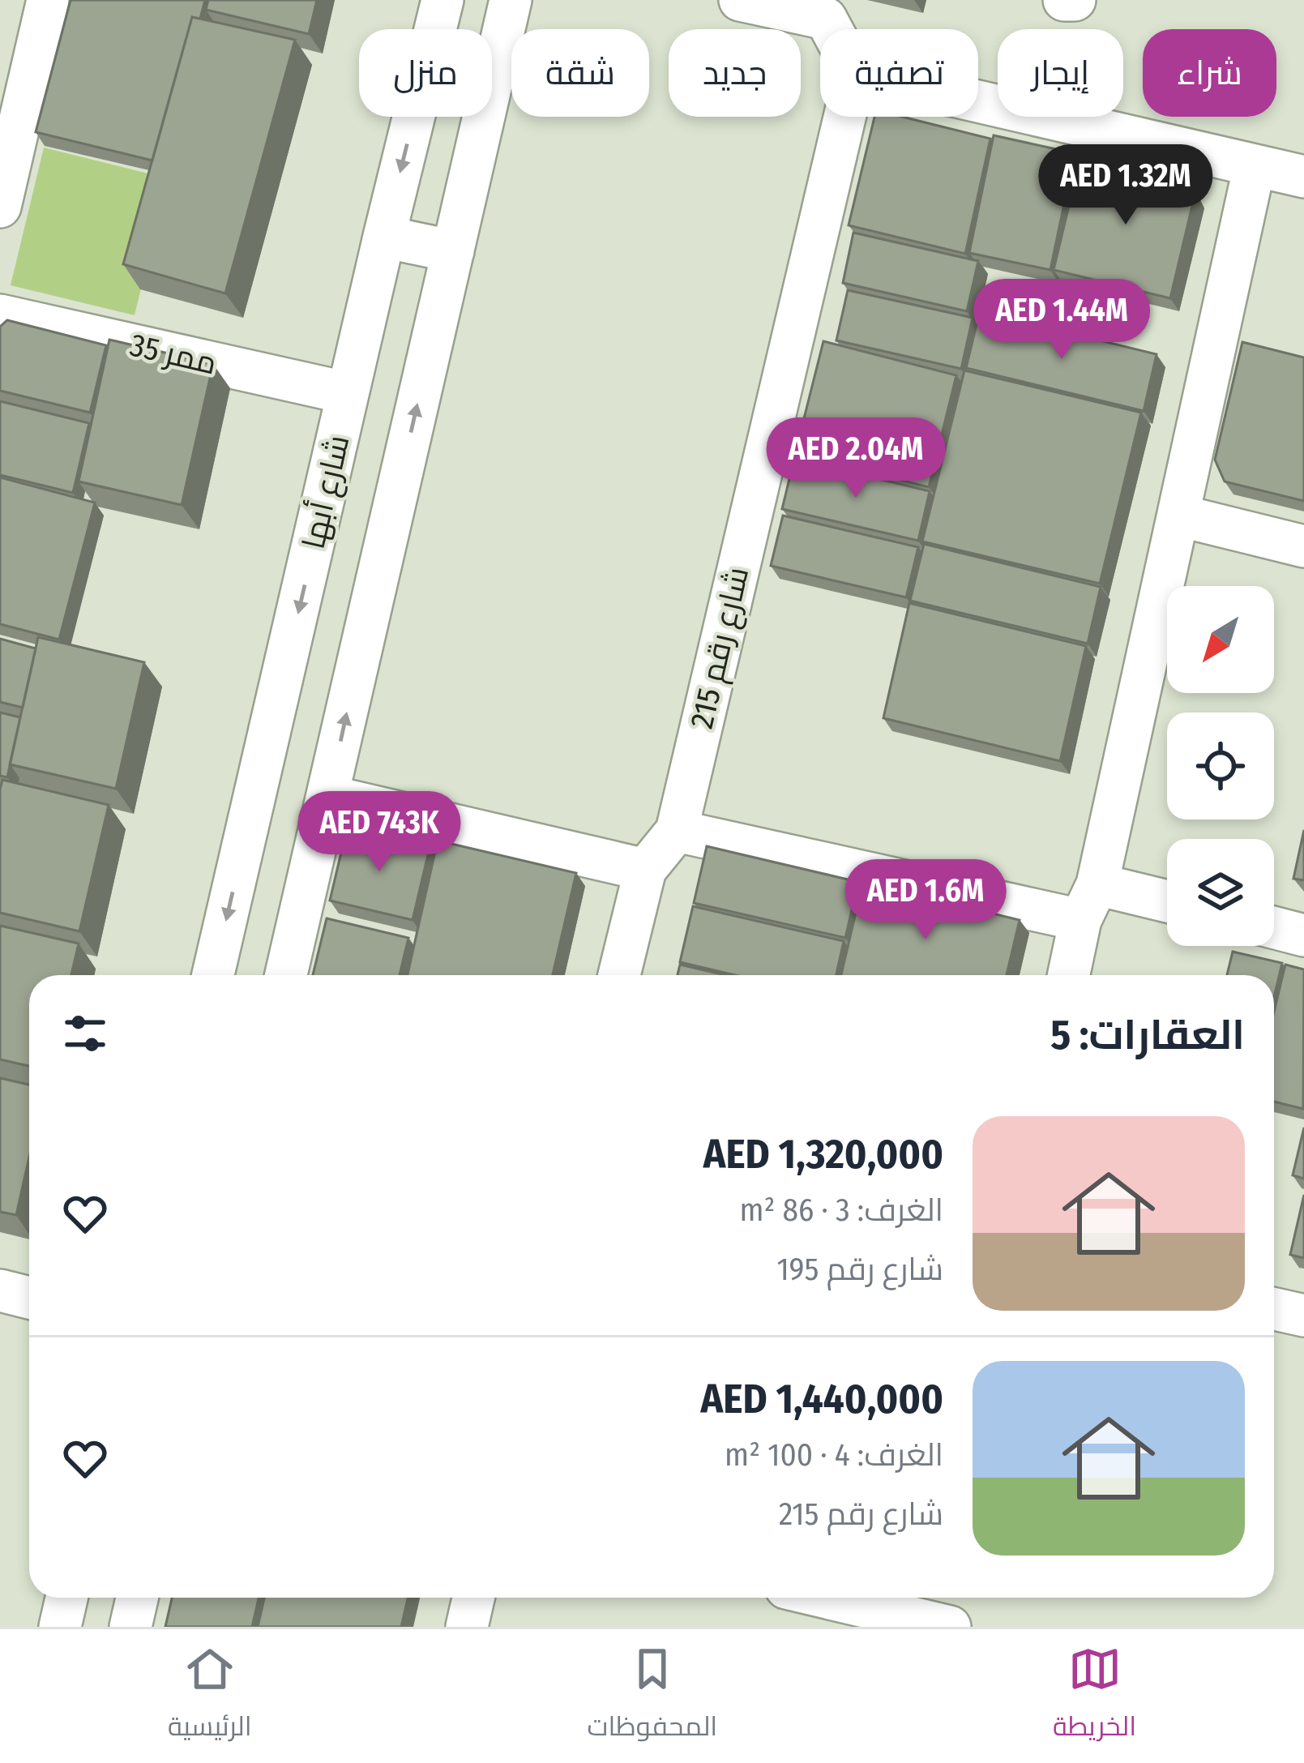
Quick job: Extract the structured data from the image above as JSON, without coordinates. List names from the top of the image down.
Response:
{
  "streets": {
    "street": ["ممر 35", "شارع أبها", "شارع رقم 215"]
  },
  "crossings": [
    ["ممر 35", "شارع أبها"]
  ],
  "north": "bottom left",
  "page": {
    "chip": [
      "شراء",
      "إيجار",
      "تصفية",
      "جديد",
      "شقة",
      "منزل"
    ],
    "price": [
      "AED 1.32M",
      "AED 1.44M",
      "AED 2.04M",
      "AED 743K",
      "AED 1.6M"
    ],
    "heading": "العقارات: 5",
    "list": [
      {
        "name": "AED 1,320,000",
        "note": "الغرف: 3 · 86 m² · شارع رقم 195"
      },
      {
        "name": "AED 1,440,000",
        "note": "الغرف: 4 · 100 m² · شارع رقم 215"
      }
    ],
    "tabs": ["الخريطة", "المحفوظات", "الرئيسية"]
  }
}
